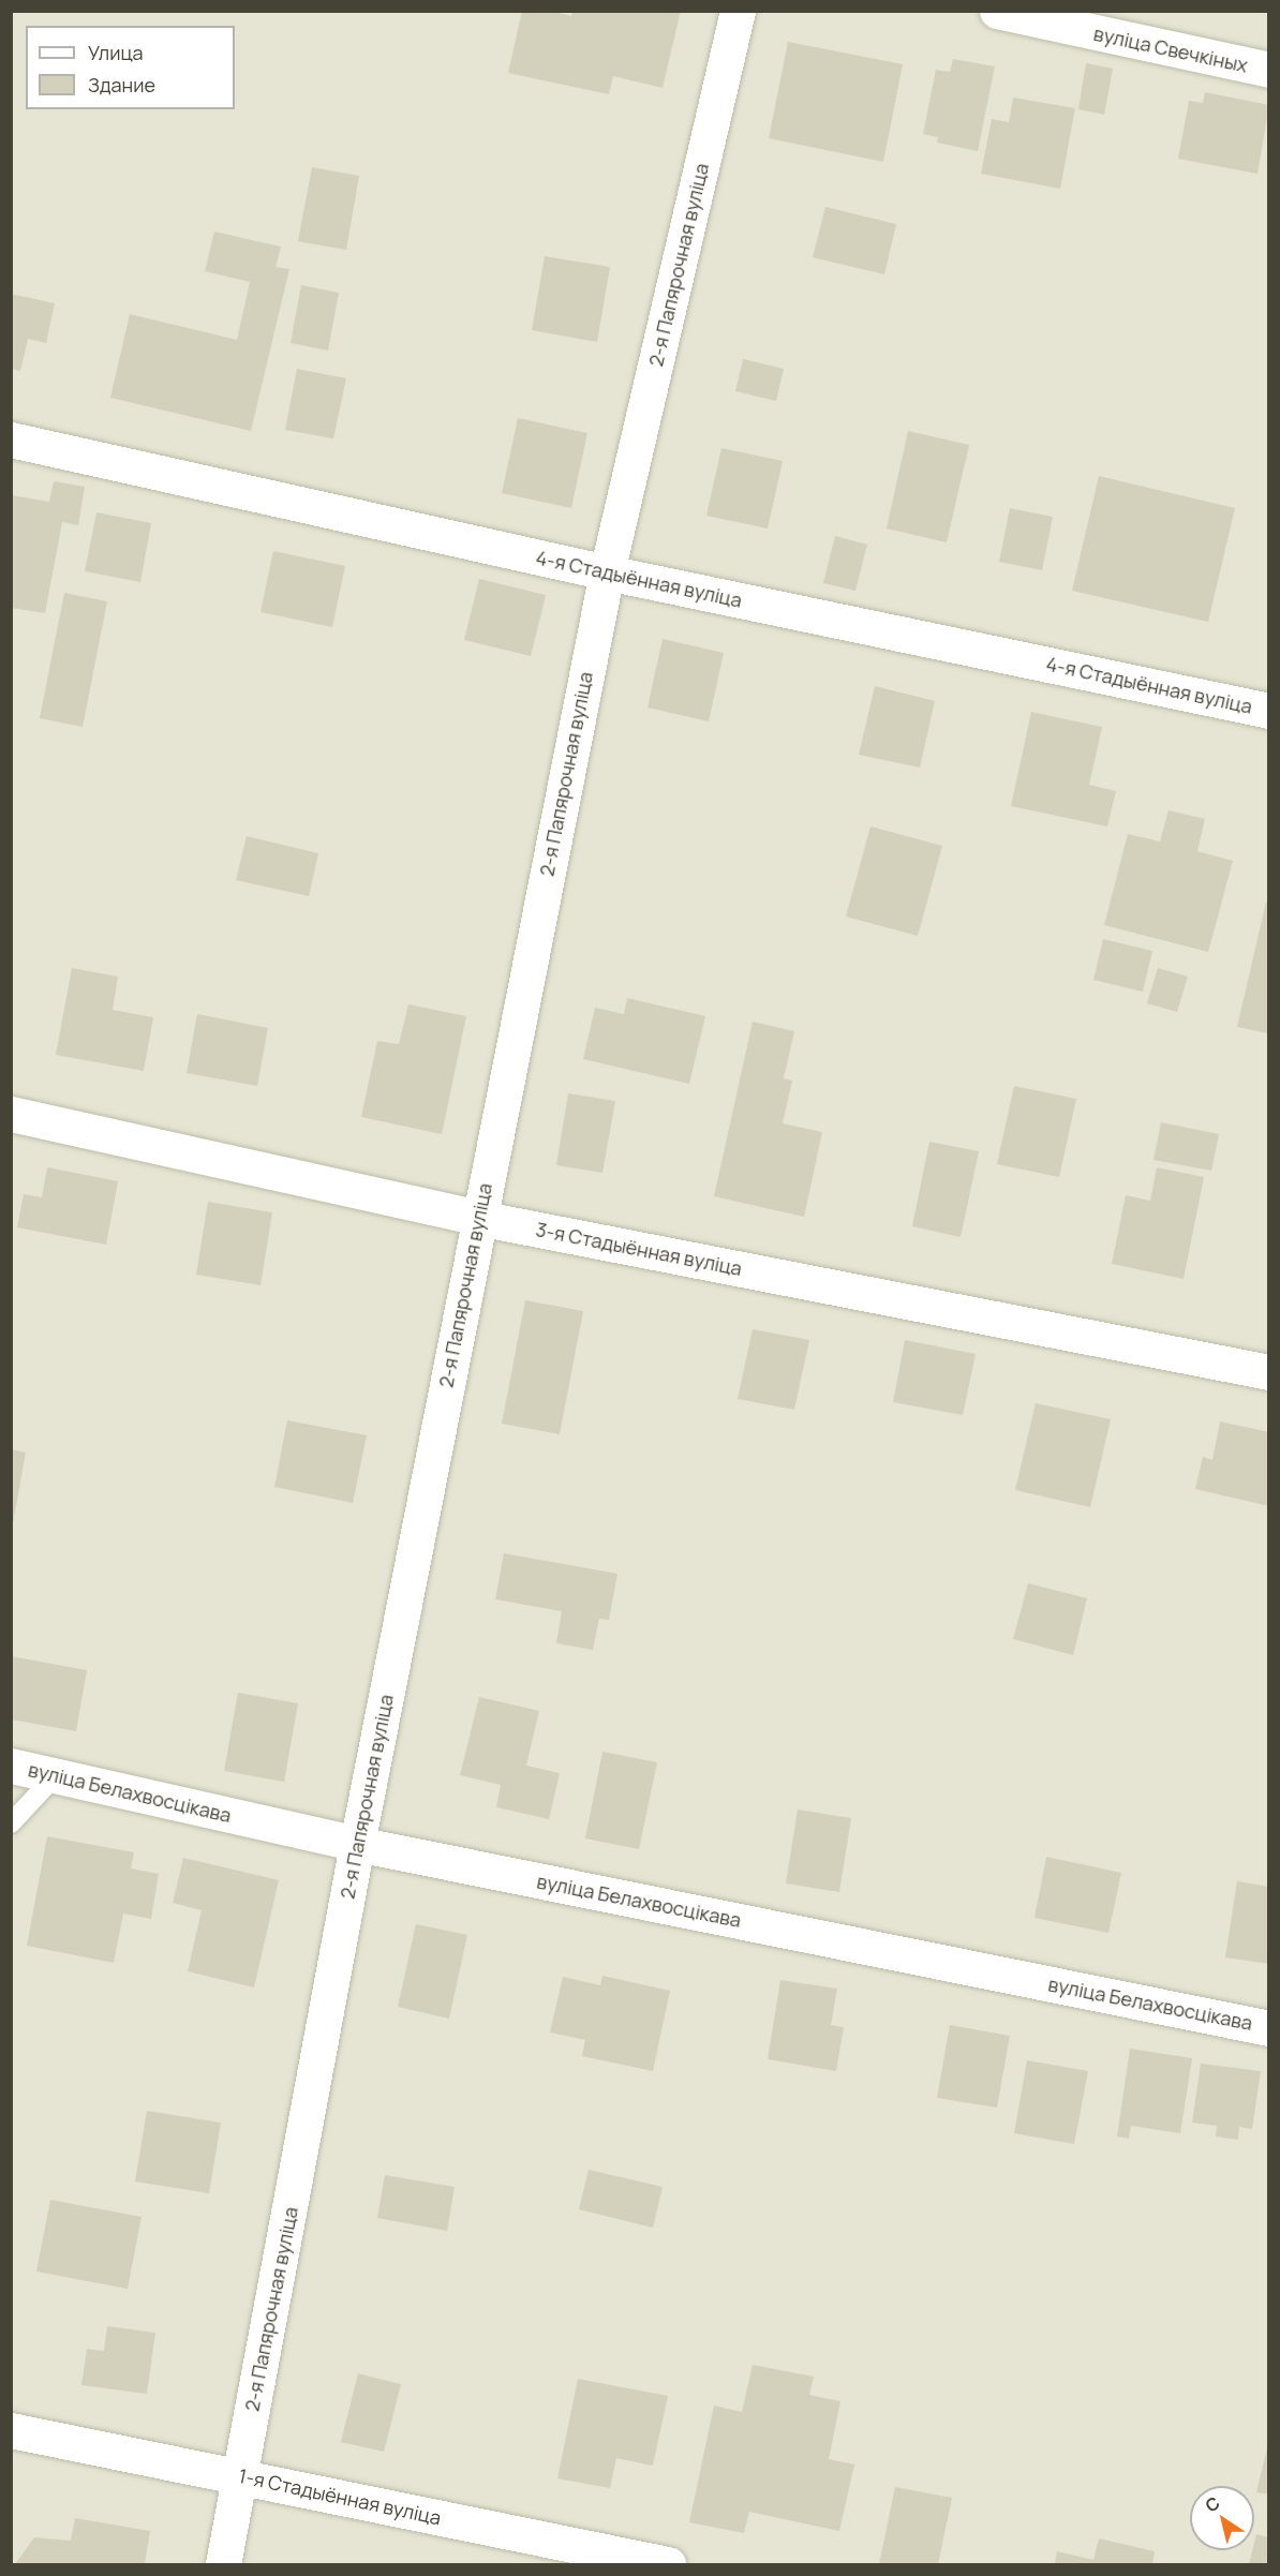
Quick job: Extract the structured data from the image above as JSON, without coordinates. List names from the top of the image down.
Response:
{
  "streets": {
    "street": [
      "вуліца Свечкіных",
      "2-я Папярочная вуліца",
      "4-я Стадыённая вуліца",
      "3-я Стадыённая вуліца",
      "вуліца Белахвосцікава",
      "1-я Стадыённая вуліца"
    ]
  },
  "crossings": [
    ["2-я Папярочная вуліца", "4-я Стадыённая вуліца"],
    ["2-я Папярочная вуліца", "3-я Стадыённая вуліца"],
    ["2-я Папярочная вуліца", "вуліца Белахвосцікава"],
    ["2-я Папярочная вуліца", "1-я Стадыённая вуліца"]
  ],
  "legend": ["Улица", "Здание"],
  "north": "top left"
}
